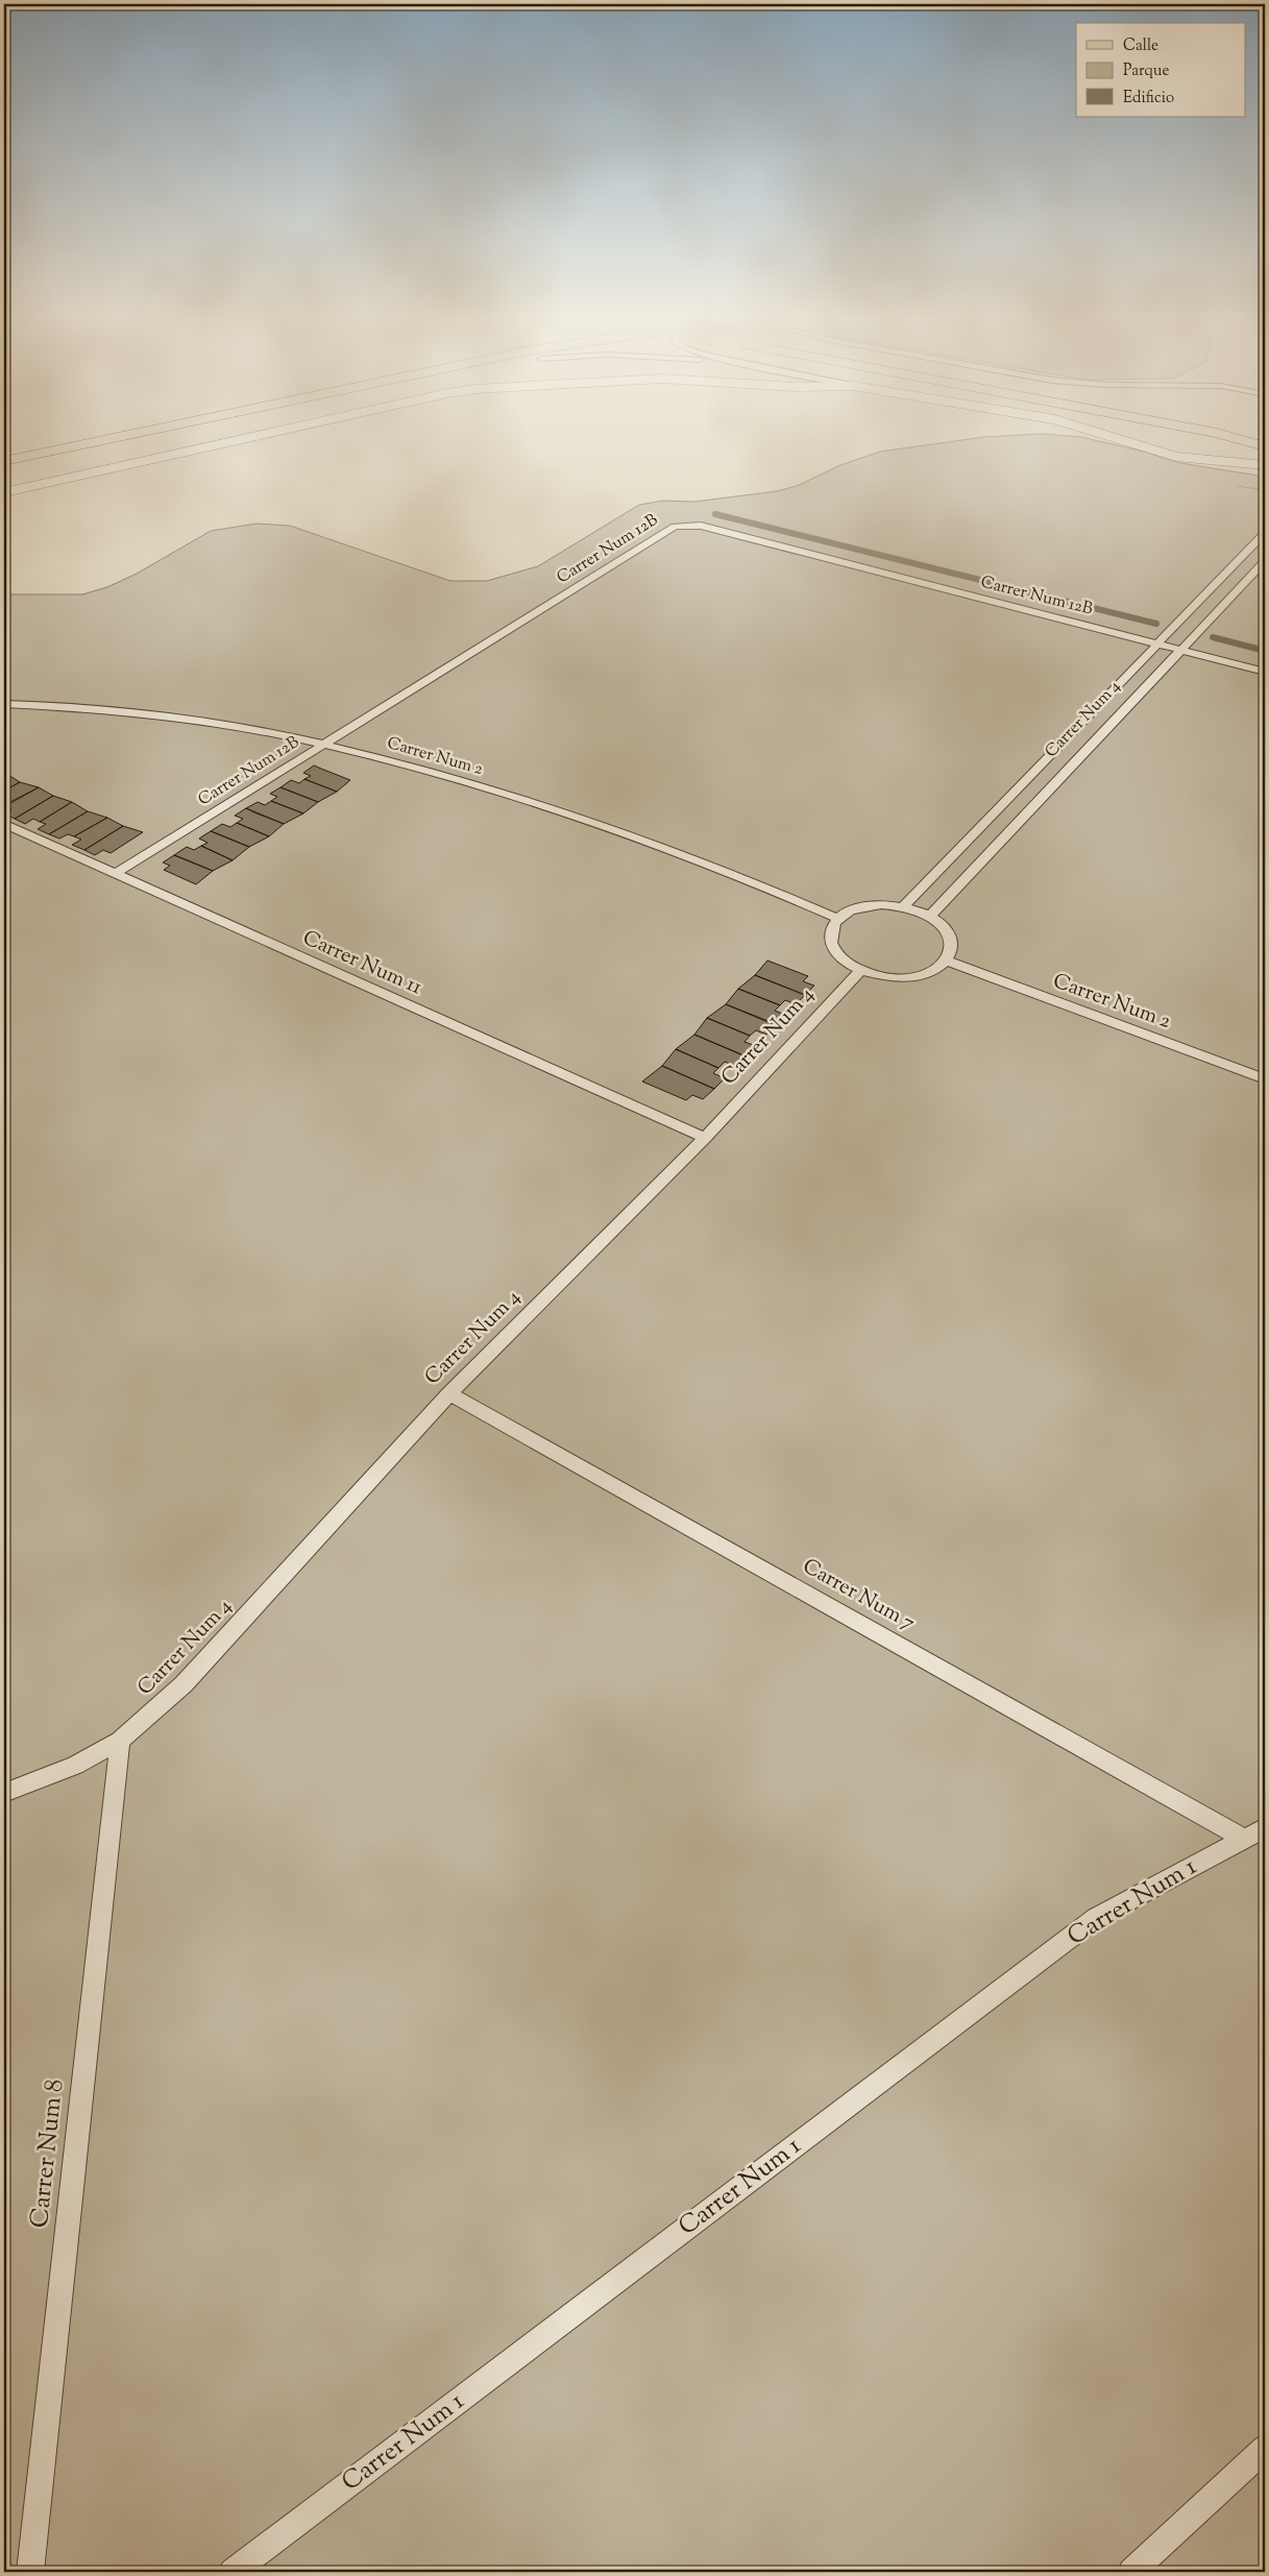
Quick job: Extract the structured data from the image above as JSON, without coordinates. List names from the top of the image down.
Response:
{
  "streets": {
    "lane": [
      "Carrer Num 12B",
      "Carrer Num 4",
      "Carrer Num 2",
      "Carrer Num 11",
      "Carrer Num 7",
      "Carrer Num 1",
      "Carrer Num 8"
    ]
  },
  "crossings": [
    ["Carrer Num 12B", "Carrer Num 4"],
    ["Carrer Num 12B", "Carrer Num 2"],
    ["Carrer Num 12B", "Carrer Num 11"],
    ["Carrer Num 4", "Carrer Num 2"],
    ["Carrer Num 4", "Carrer Num 11"],
    ["Carrer Num 4", "Carrer Num 7"],
    ["Carrer Num 4", "Carrer Num 8"],
    ["Carrer Num 7", "Carrer Num 1"]
  ],
  "legend": ["Calle", "Parque", "Edificio"]
}
